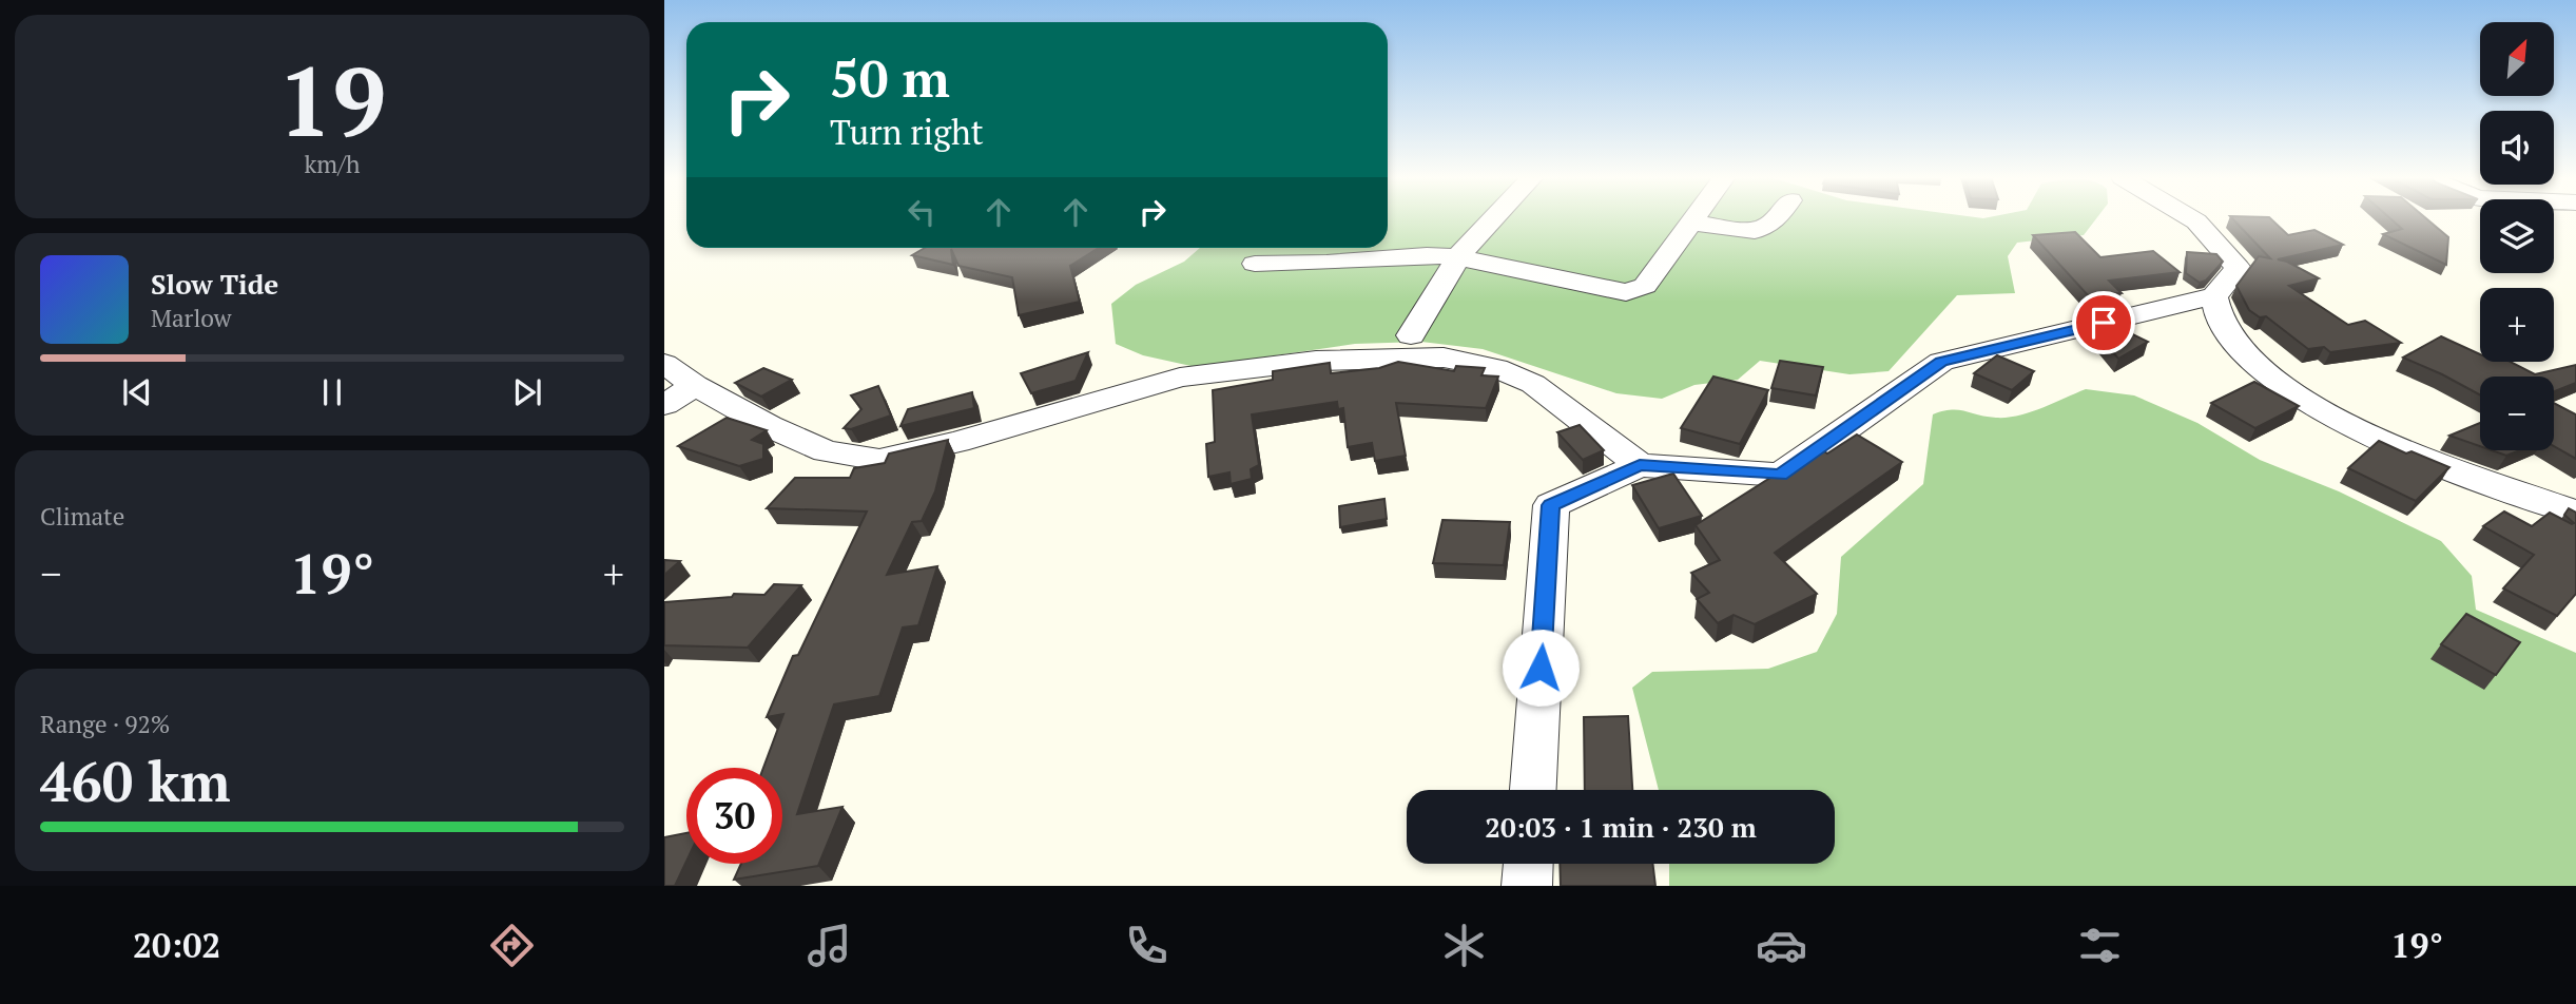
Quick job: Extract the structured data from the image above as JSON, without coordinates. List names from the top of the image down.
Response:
{
  "north": "top right",
  "page": {
    "tile": [
      ["19", "km/h"],
      "Climate",
      ["Range · 92%", "460 km"]
    ],
    "map_buttons": ["+", "−"],
    "turn": ["50 m", "Turn right"],
    "song": ["Slow Tide", "Marlow"],
    "heat": ["−", "19°", "+"],
    "limit": "30",
    "trip": "20:03 · 1 min · 230 m",
    "tabs": ["20:02", "19°"]
  }
}
